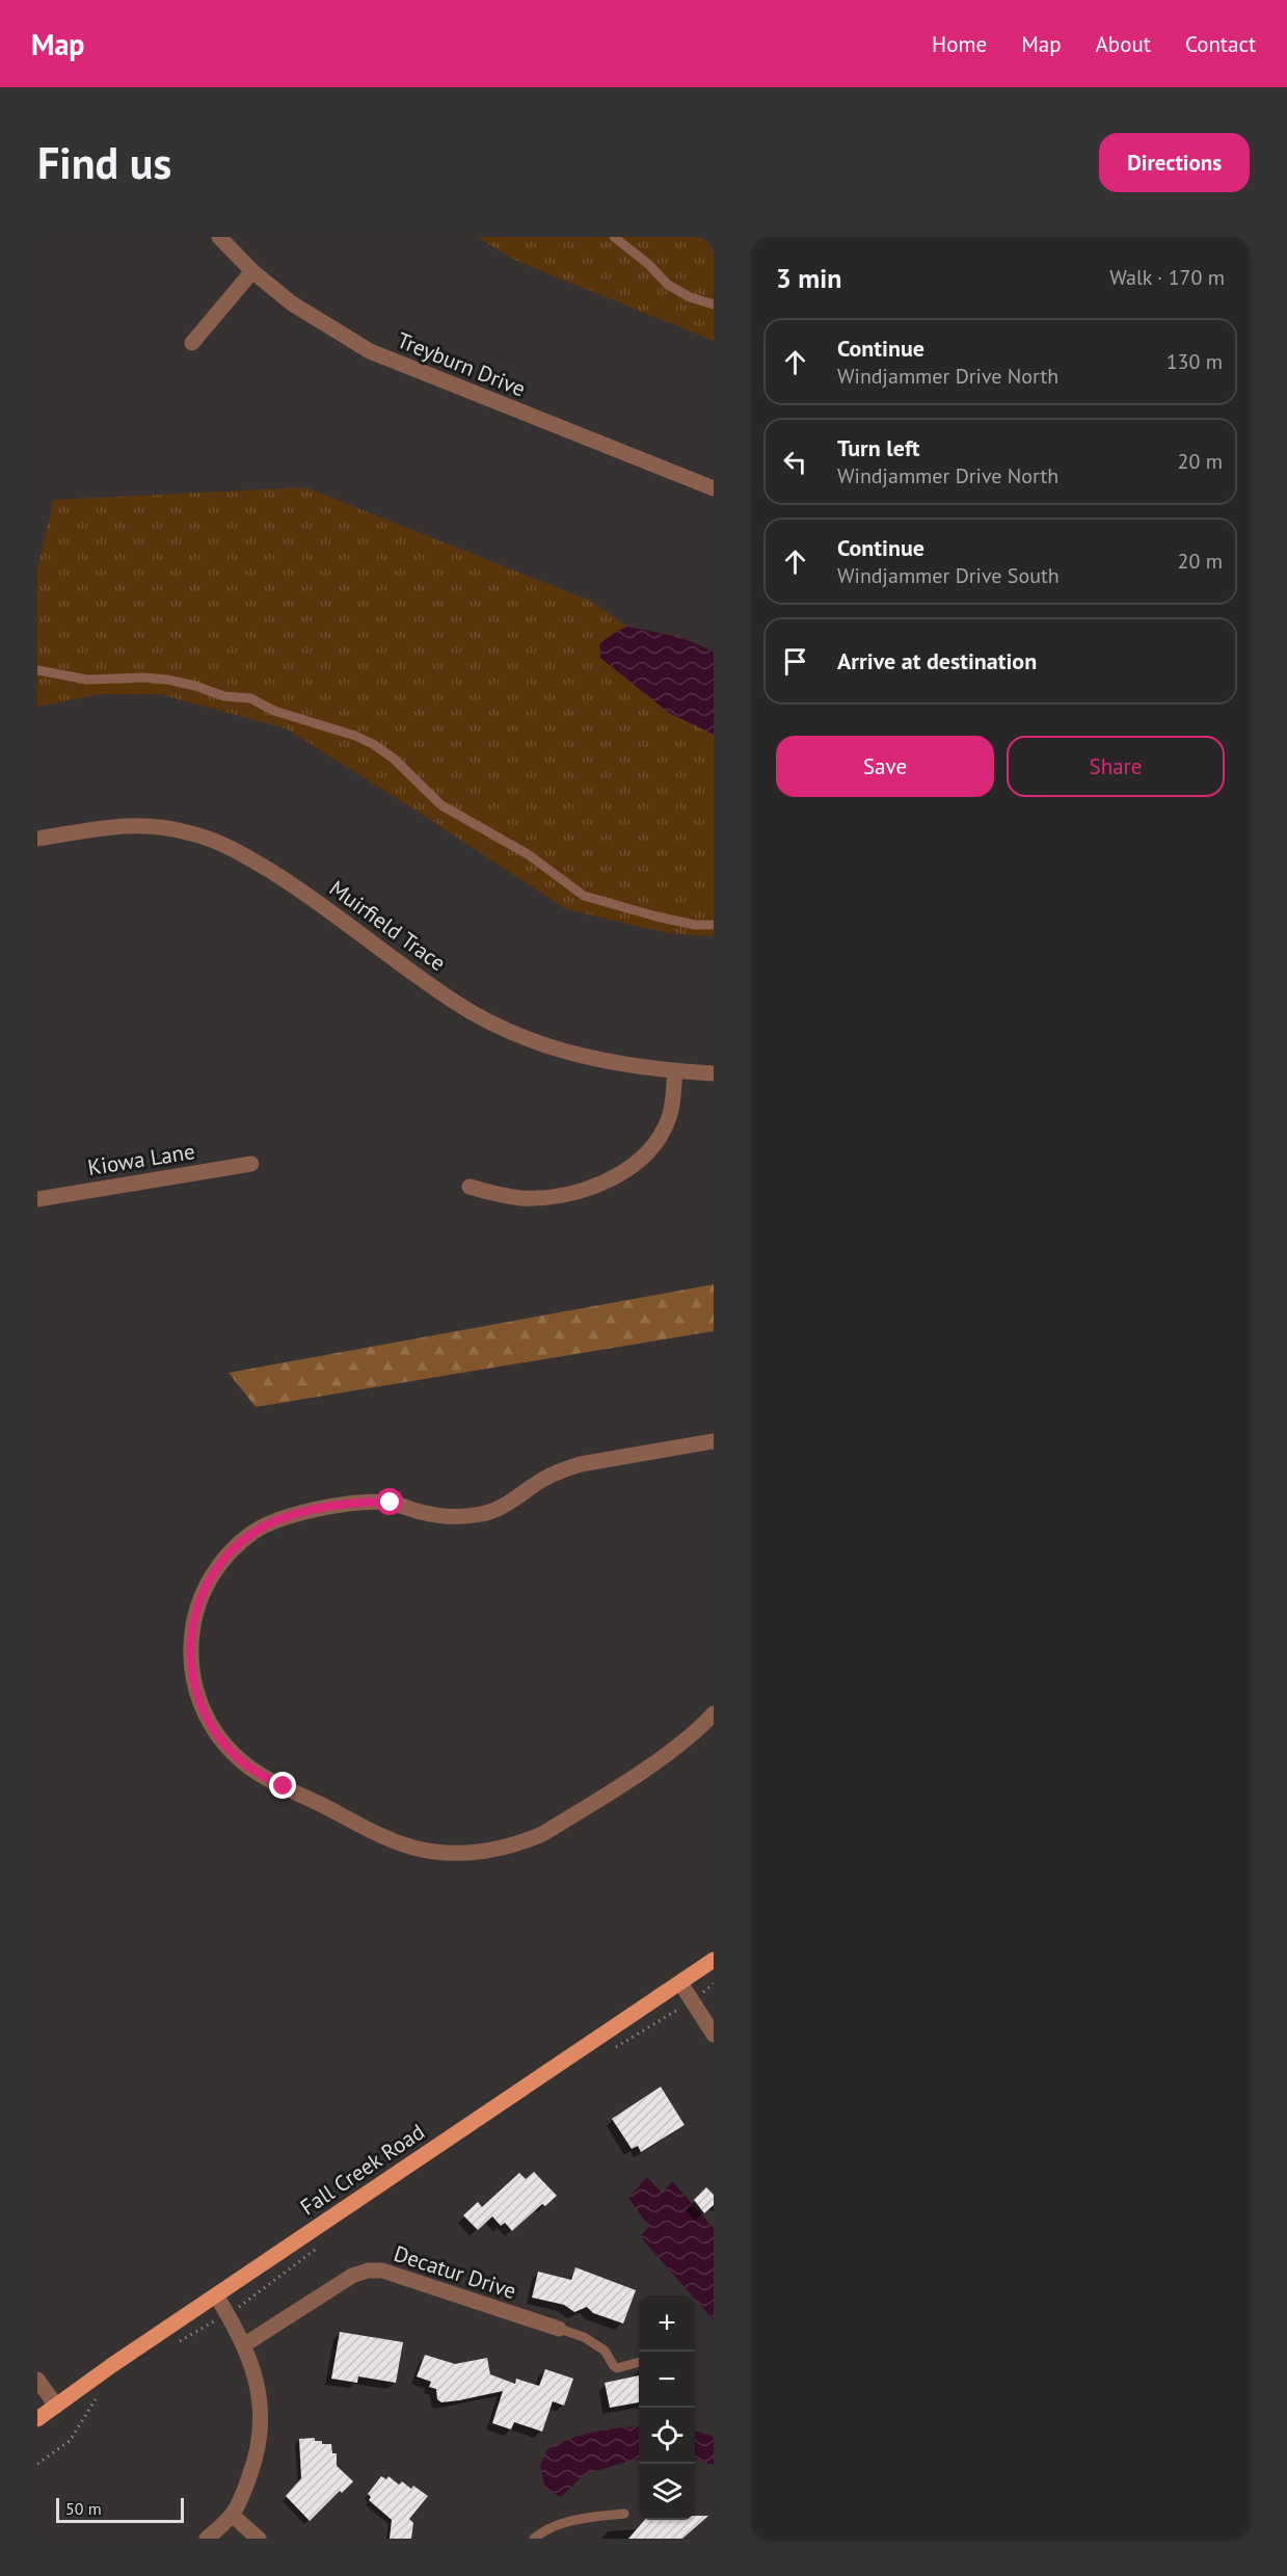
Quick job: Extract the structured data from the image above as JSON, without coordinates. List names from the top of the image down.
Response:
{
  "streets": {
    "main road": ["Fall Creek Road"],
    "street": [
      "Treyburn Drive",
      "Muirfield Trace",
      "Kiowa Lane",
      "Decatur Drive"
    ]
  },
  "scale_bar": "50 m",
  "page": {
    "header": "Map",
    "nav": [
      "Home",
      "Map",
      "About",
      "Contact"
    ],
    "buttons": [
      "Directions",
      ["Save", "Share"]
    ],
    "title": "Find us",
    "heading": ["3 min", "Walk · 170 m"],
    "list": [
      ["Continue", "Windjammer Drive North", "130 m"],
      ["Turn left", "Windjammer Drive North", "20 m"],
      ["Continue", "Windjammer Drive South", "20 m"],
      "Arrive at destination"
    ],
    "map_buttons": ["+", "−"],
    "scale": "50 m"
  }
}
